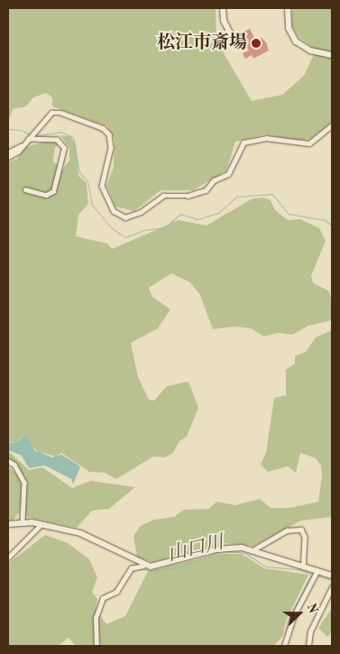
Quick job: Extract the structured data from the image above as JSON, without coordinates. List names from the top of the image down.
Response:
{
  "water": ["山口川"],
  "places": ["松江市斎場"],
  "north": "right"
}
